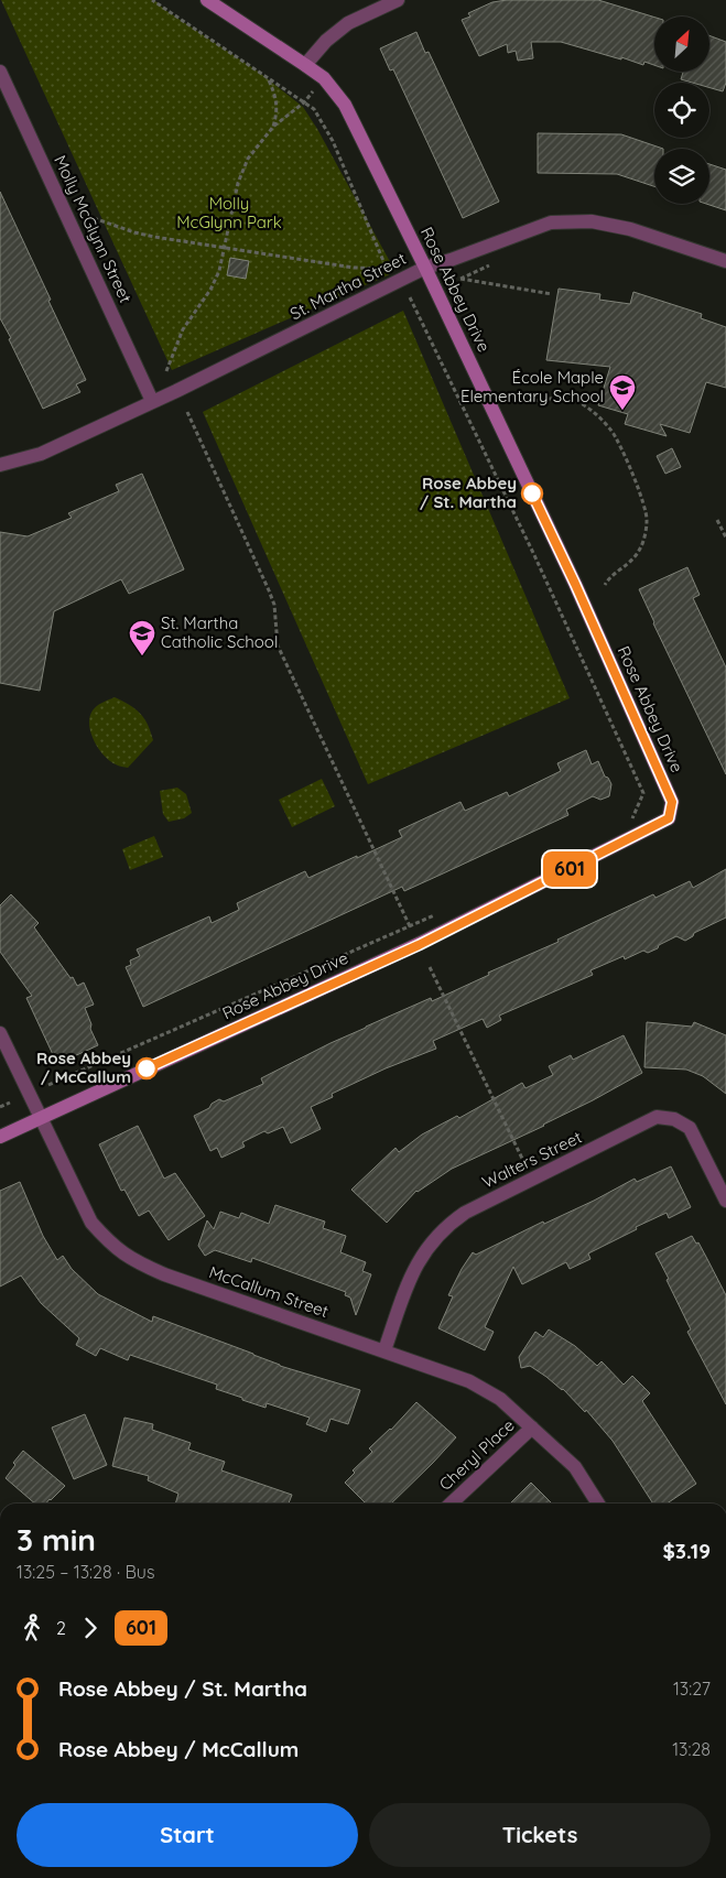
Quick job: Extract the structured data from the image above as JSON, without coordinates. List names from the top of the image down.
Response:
{
  "streets": {
    "street": [
      "Molly McGlynn Street",
      "St. Martha Street",
      "Rose Abbey Drive",
      "Walters Street",
      "McCallum Street",
      "Cheryl Place"
    ]
  },
  "crossings": [
    ["Molly McGlynn Street", "St. Martha Street"],
    ["St. Martha Street", "Rose Abbey Drive"],
    ["Rose Abbey Drive", "McCallum Street"],
    ["Walters Street", "McCallum Street"],
    ["McCallum Street", "Cheryl Place"]
  ],
  "parks": ["Molly McGlynn Park"],
  "places": {
    "school or university": ["École Maple Elementary School", "St. Martha Catholic School"],
    "other": ["Rose Abbey / St. Martha", "Rose Abbey / McCallum"]
  },
  "lines": ["bus line 601"],
  "north": "top right",
  "page": {
    "on_map": "601",
    "heading": ["3 min", "13:25 – 13:28 · Bus", "$3.19"],
    "legs": ["2", "601"],
    "list": [
      {
        "name": "Rose Abbey / St. Martha",
        "value": "13:27"
      },
      {
        "name": "Rose Abbey / McCallum",
        "value": "13:28"
      }
    ],
    "buttons": ["Start", "Tickets"]
  }
}
